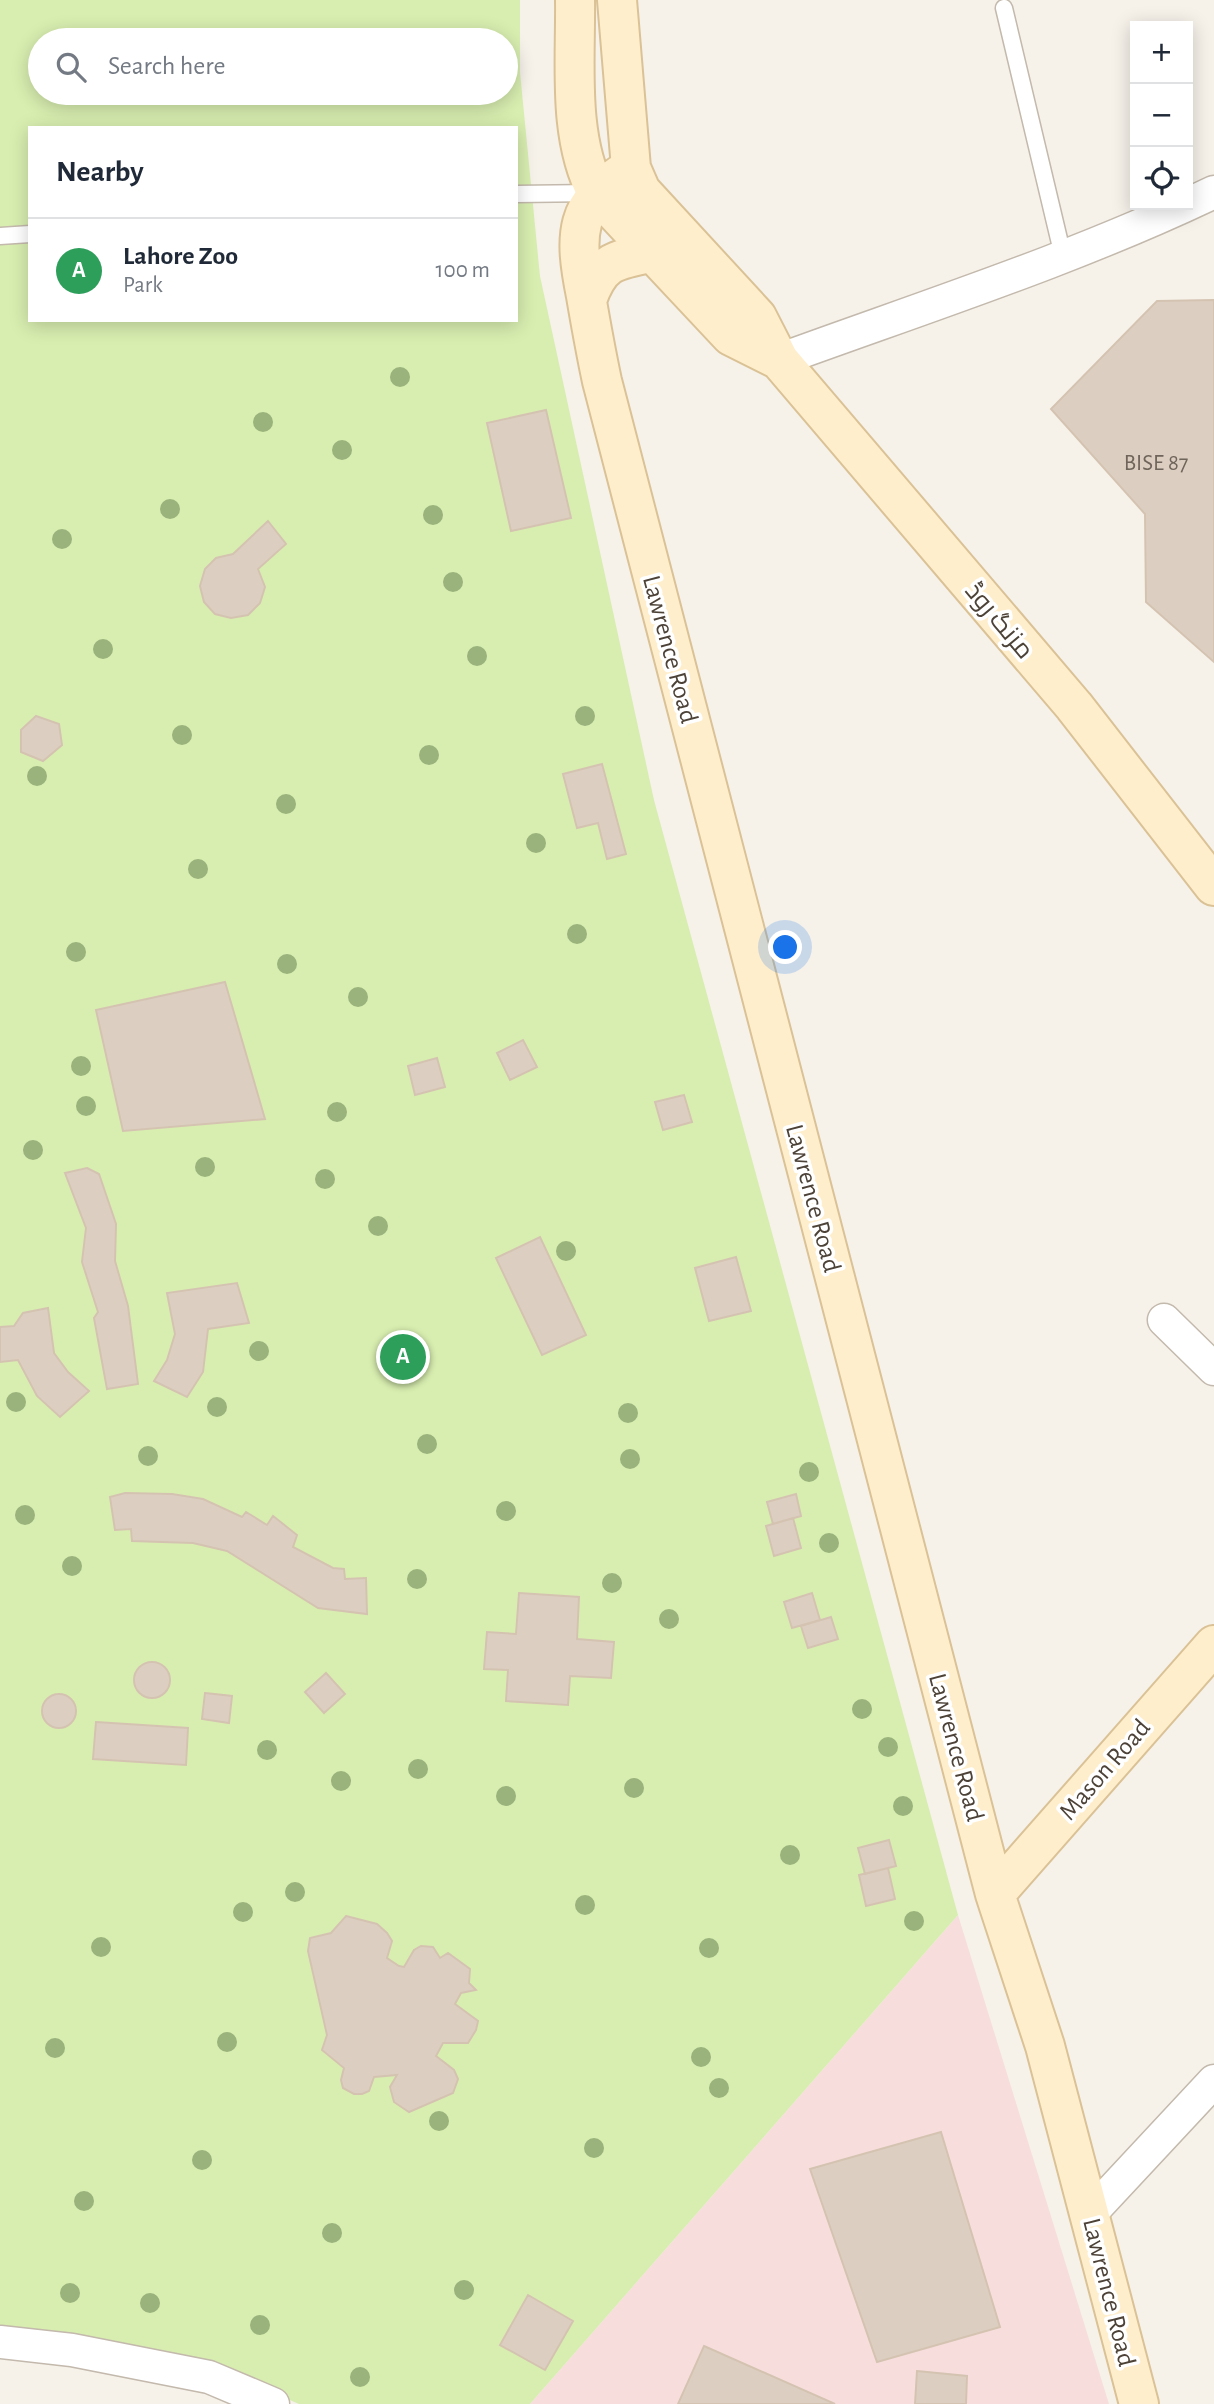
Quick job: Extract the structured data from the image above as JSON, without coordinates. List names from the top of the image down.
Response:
{
  "streets": {
    "main road": ["مزنگ روڈ", "Lawrence Road", "Mason Road"]
  },
  "crossings": [
    ["مزنگ روڈ", "Lawrence Road"],
    ["Lawrence Road", "Mason Road"]
  ],
  "house_numbers": ["BISE 87"],
  "page": {
    "map_buttons": ["+", "−"],
    "search": "Search here",
    "heading": "Nearby",
    "list": [
      {
        "mark": "A",
        "name": "Lahore Zoo",
        "note": "Park",
        "value": "100 m"
      }
    ],
    "pins": "A"
  }
}
